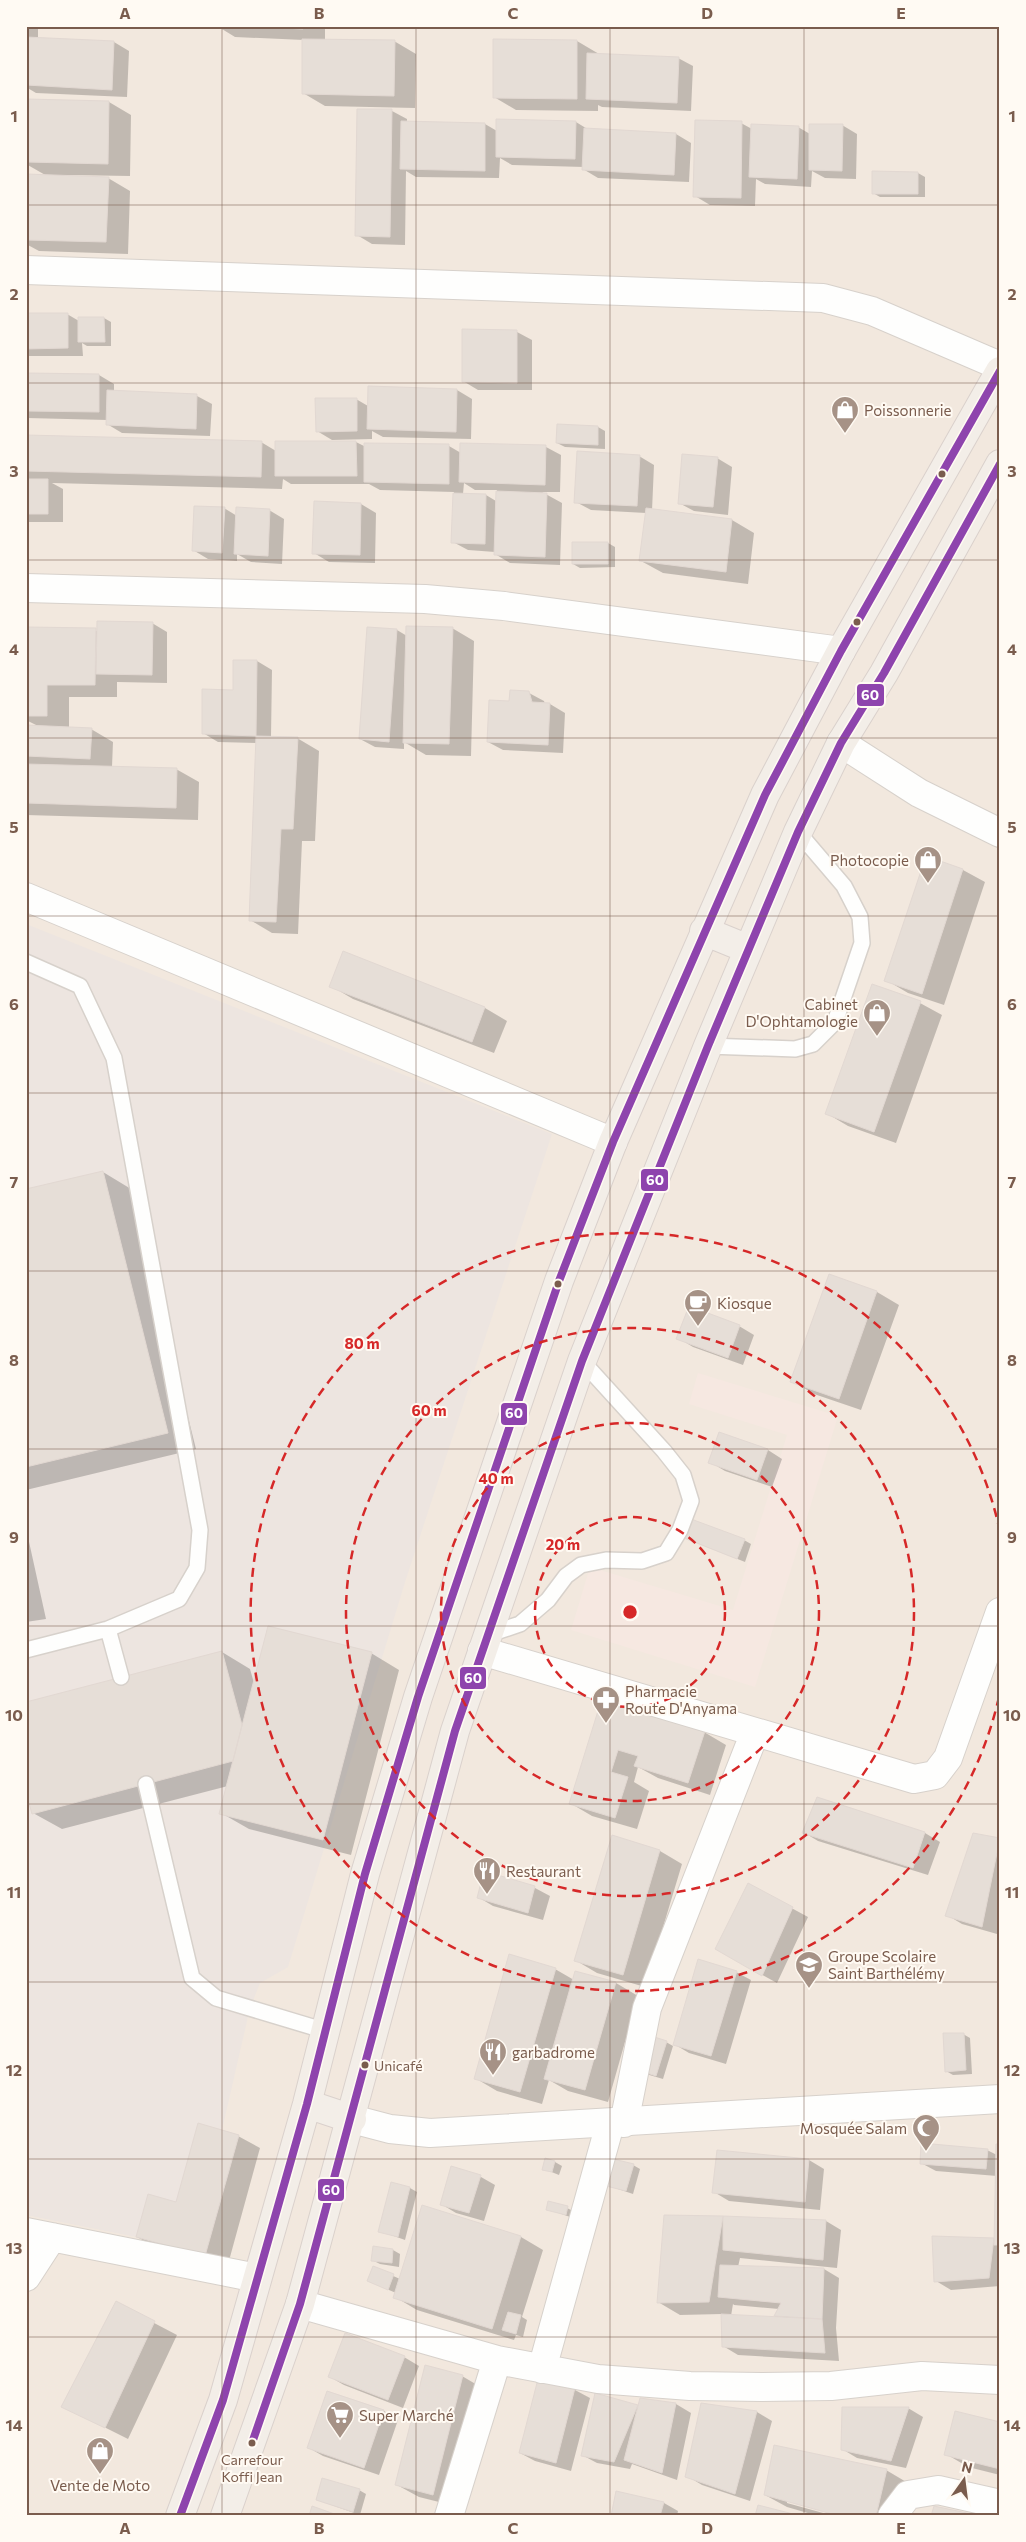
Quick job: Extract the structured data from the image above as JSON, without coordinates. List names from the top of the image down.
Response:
{
  "places": {
    "shop": [
      "Poissonnerie",
      "Photocopie",
      "Cabinet D'Ophtamologie",
      "Vente de Moto"
    ],
    "cafe": ["Kiosque"],
    "pharmacy": ["Pharmacie Route D'Anyama"],
    "restaurant": ["Restaurant", "garbadrome"],
    "school or university": ["Groupe Scolaire Saint Barthélémy"],
    "other": ["Unicafé", "Carrefour Koffi Jean"],
    "mosque": ["Mosquée Salam"],
    "supermarket": ["Super Marché"]
  },
  "lines": ["transit line 60"],
  "north": "top",
  "grid": {
    "columns": [
      "A",
      "B",
      "C",
      "D",
      "E"
    ],
    "rows": [
      "1",
      "2",
      "3",
      "4",
      "5",
      "6",
      "7",
      "8",
      "9",
      "10",
      "11",
      "12",
      "13",
      "14"
    ]
  },
  "rings": [
    "80 m",
    "60 m",
    "40 m",
    "20 m"
  ]
}
